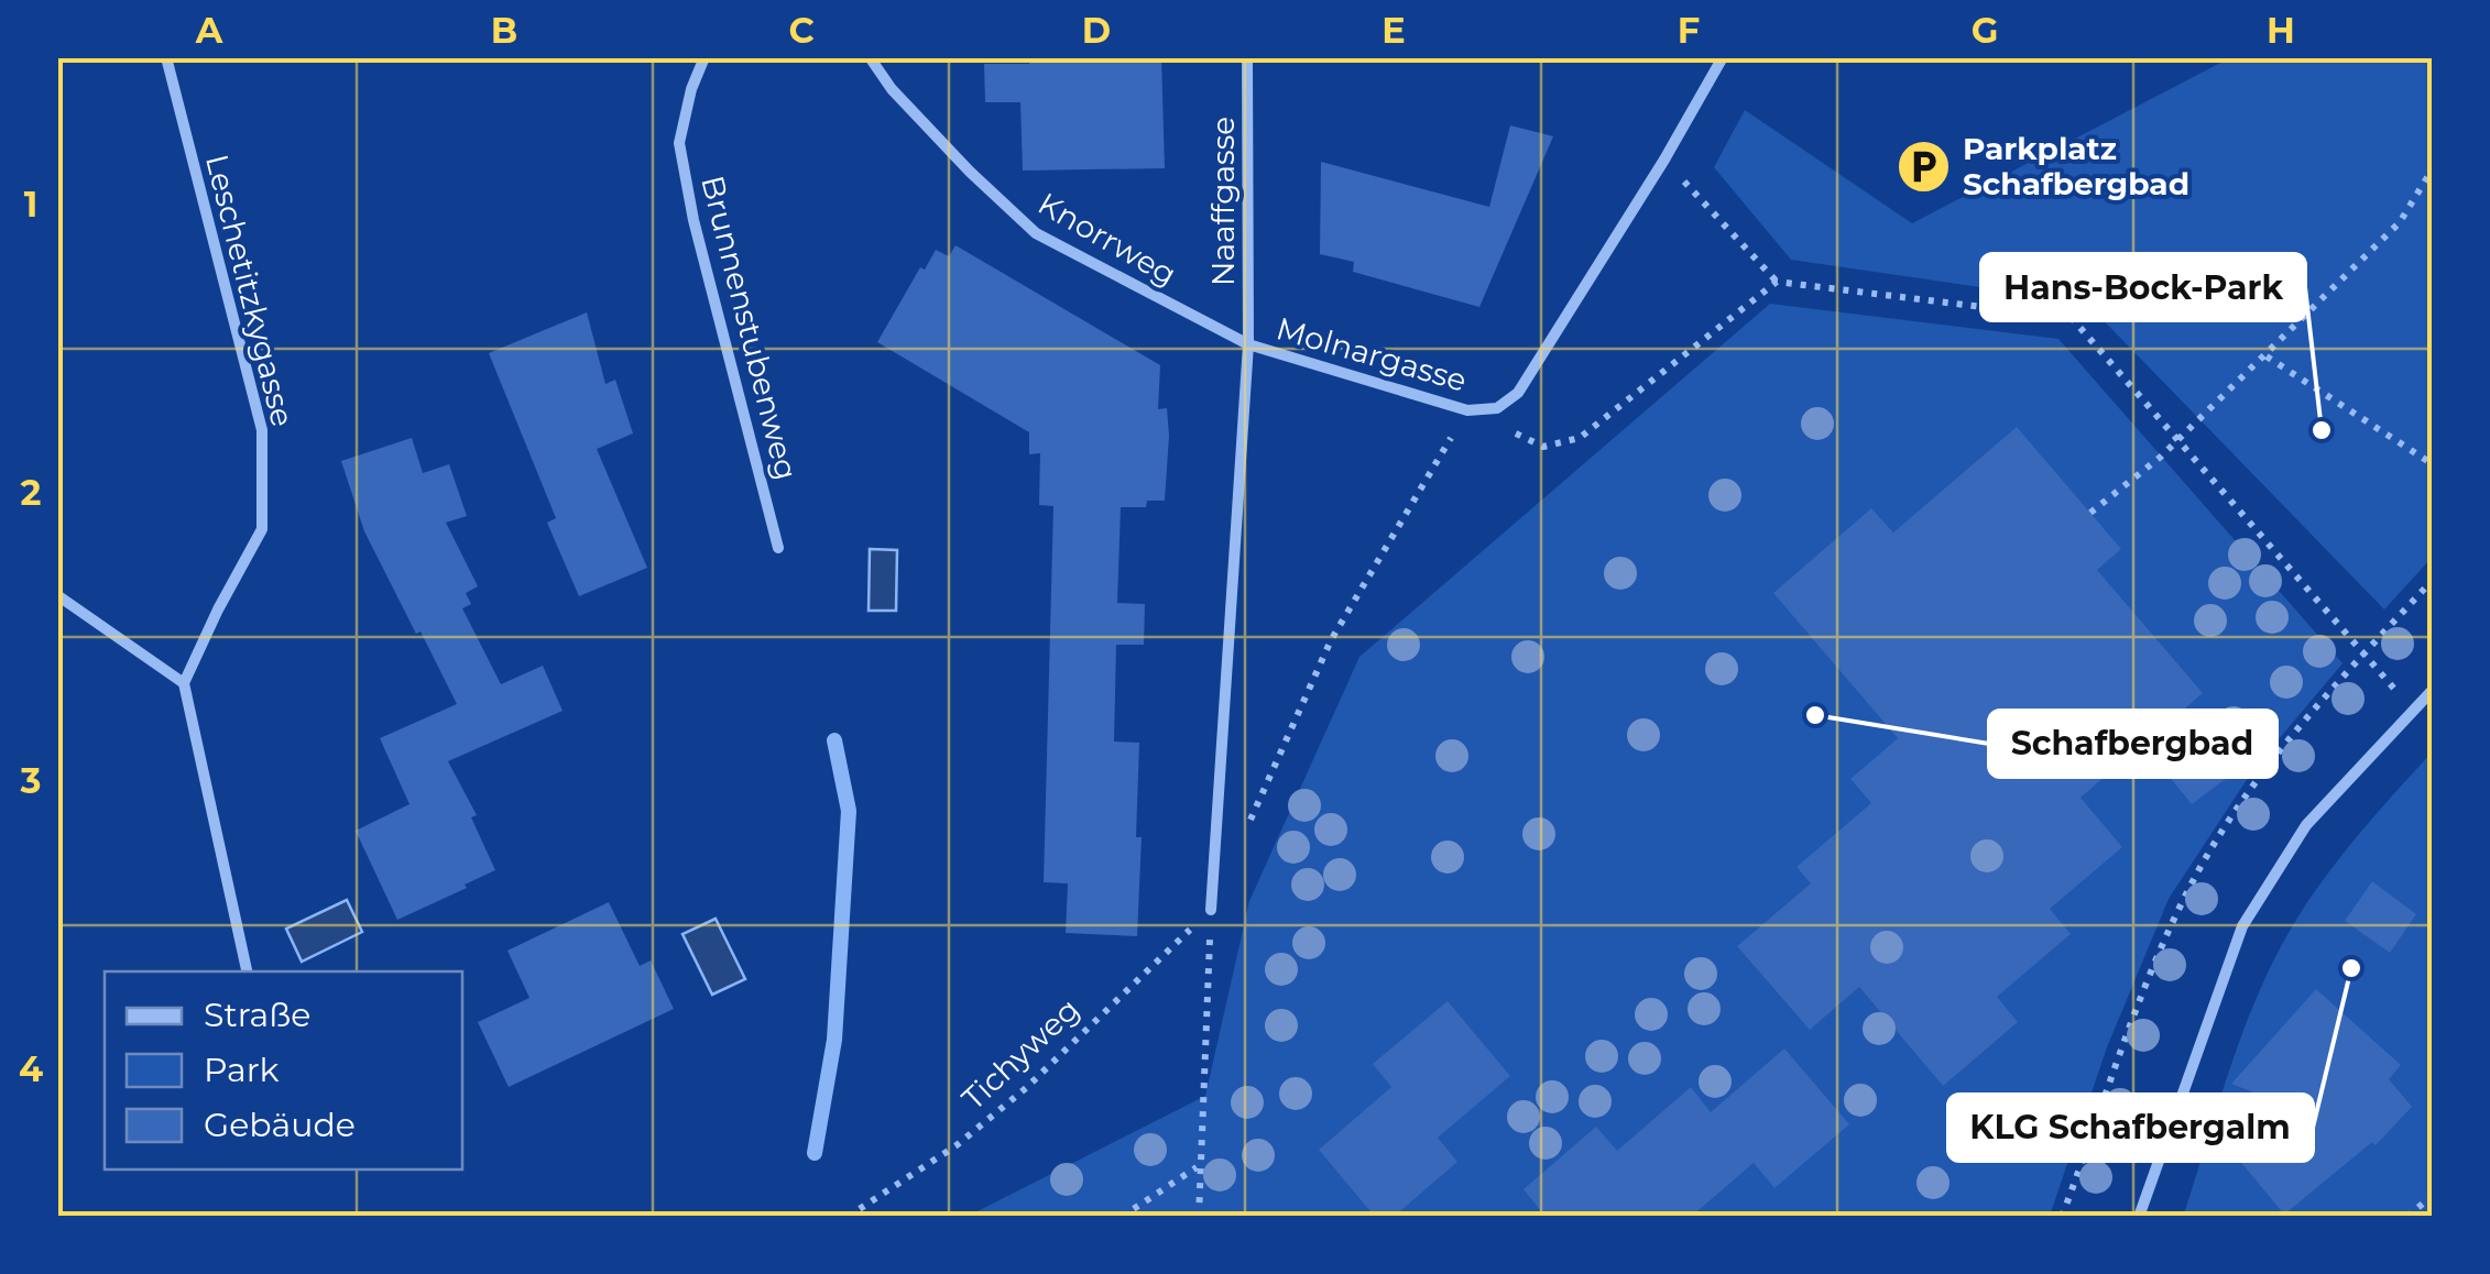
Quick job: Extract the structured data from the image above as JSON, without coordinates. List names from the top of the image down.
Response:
{
  "streets": {
    "street": [
      "Naaffgasse",
      "Knorrweg",
      "Leschetitzkygasse",
      "Brunnenstubenweg",
      "Molnargasse"
    ],
    "path": ["Tichyweg"]
  },
  "crossings": [
    ["Naaffgasse", "Knorrweg"],
    ["Naaffgasse", "Molnargasse"],
    ["Knorrweg", "Molnargasse"],
    ["Molnargasse", "Tichyweg"]
  ],
  "places": {
    "parking": ["Parkplatz Schafbergbad"],
    "other": ["Hans-Bock-Park", "Schafbergbad", "KLG Schafbergalm"]
  },
  "legend": ["Straße", "Park", "Gebäude"],
  "grid": {
    "columns": [
      "A",
      "B",
      "C",
      "D",
      "E",
      "F",
      "G",
      "H"
    ],
    "rows": [
      "1",
      "2",
      "3",
      "4"
    ]
  }
}
